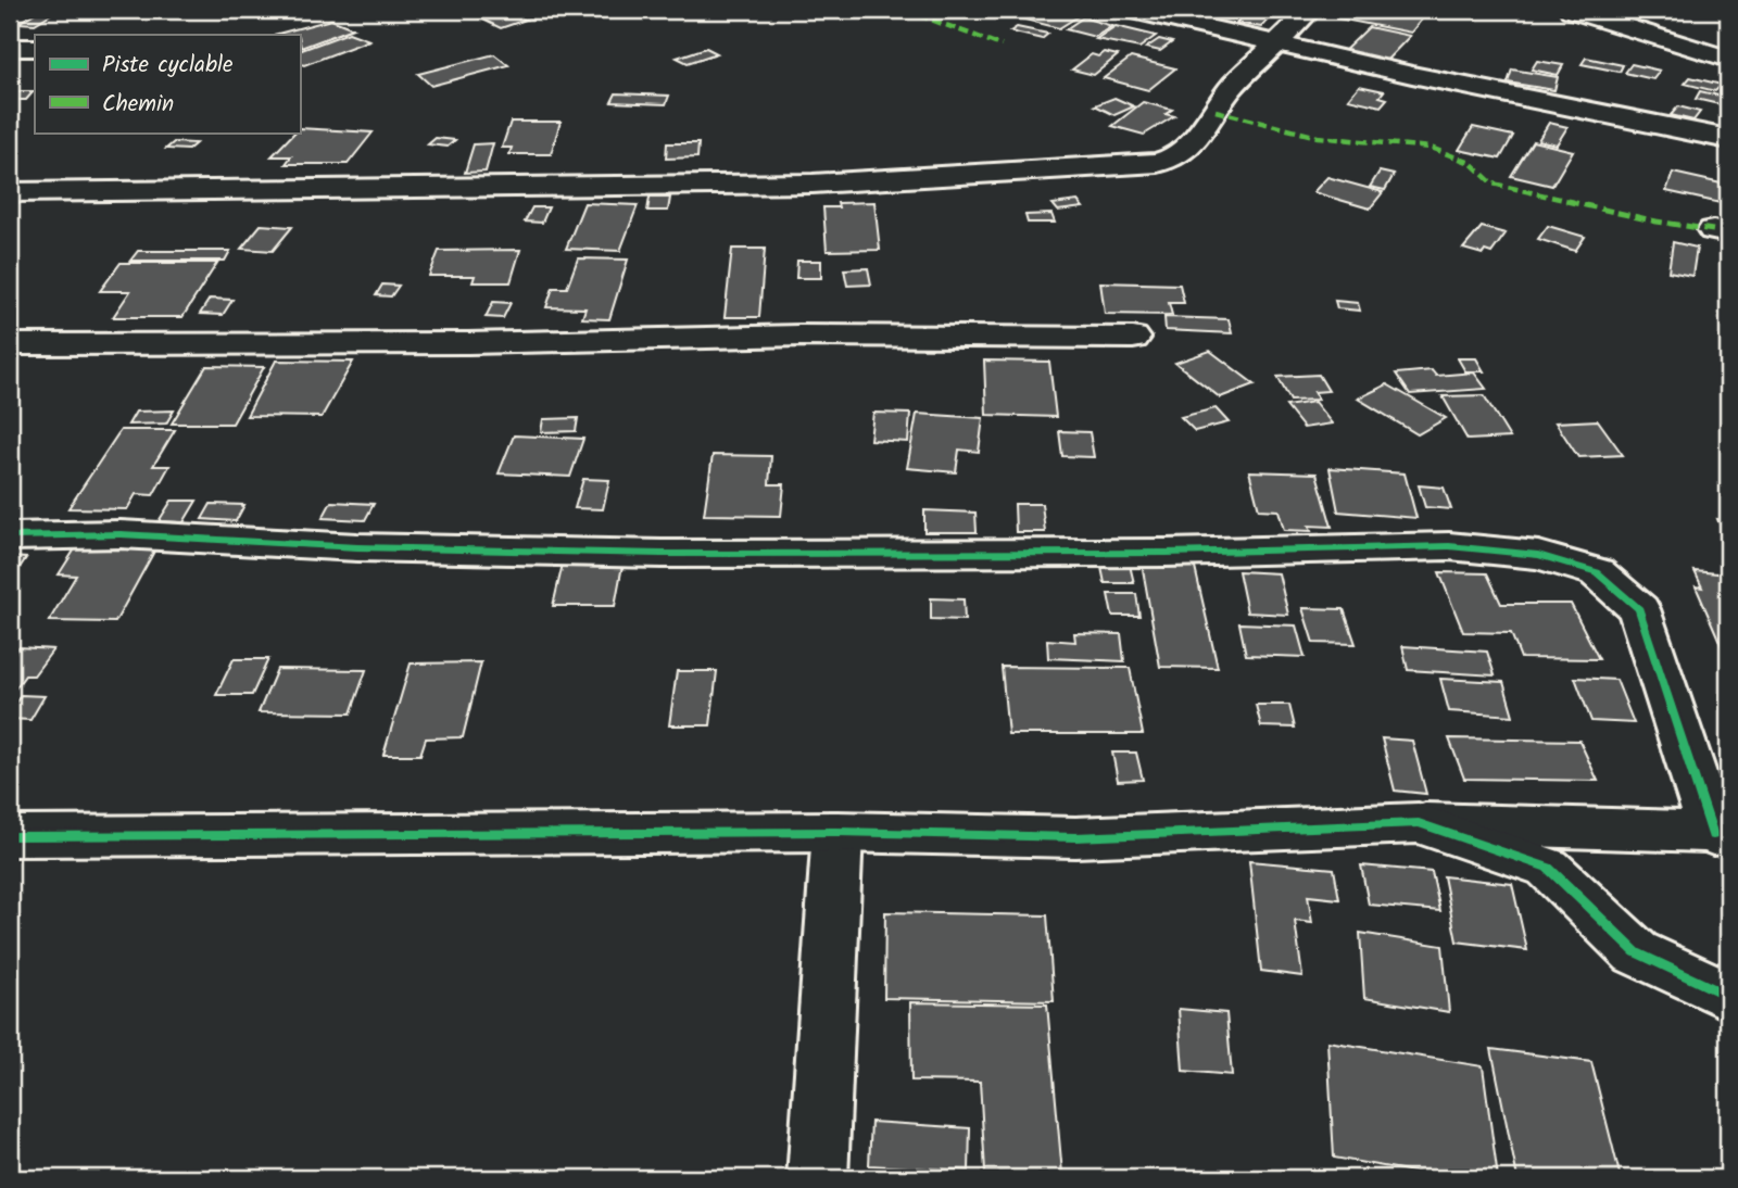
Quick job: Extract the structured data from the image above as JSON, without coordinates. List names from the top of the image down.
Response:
{
  "legend": ["Piste cyclable", "Chemin"]
}
